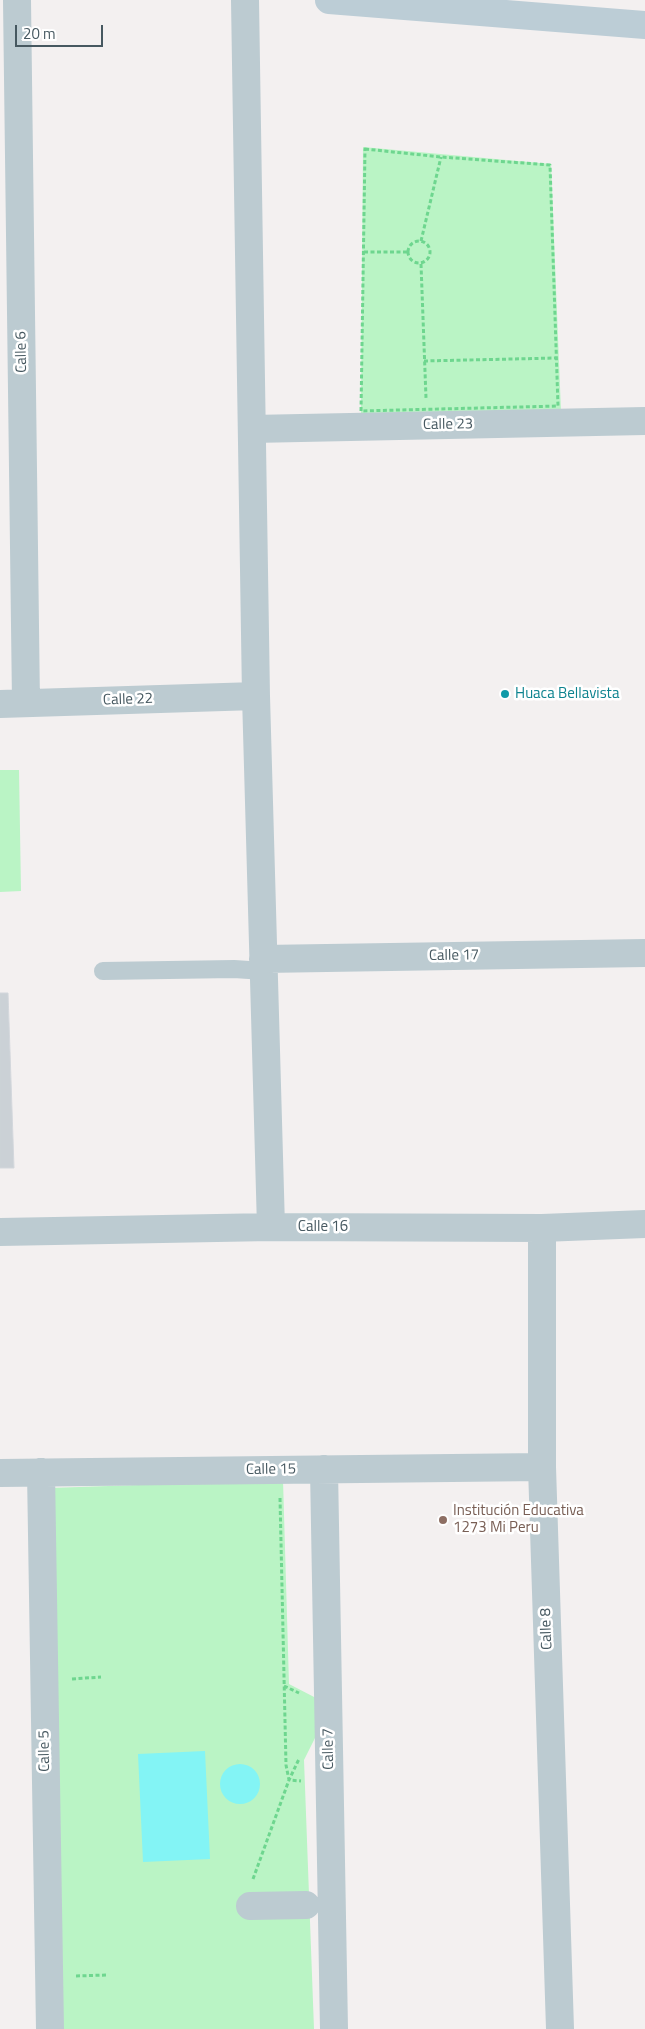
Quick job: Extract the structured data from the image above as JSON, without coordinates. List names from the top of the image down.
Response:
{
  "streets": {
    "street": [
      "Calle 6",
      "Calle 23",
      "Calle 22",
      "Calle 17",
      "Calle 16",
      "Calle 15",
      "Calle 8",
      "Calle 7",
      "Calle 5"
    ]
  },
  "crossings": [
    ["Calle 6", "Calle 22"],
    ["Calle 16", "Calle 8"],
    ["Calle 15", "Calle 8"],
    ["Calle 15", "Calle 7"],
    ["Calle 15", "Calle 5"]
  ],
  "places": ["Huaca Bellavista", "Institución Educativa 1273 Mi Peru"],
  "scale_bar": "20 m"
}
